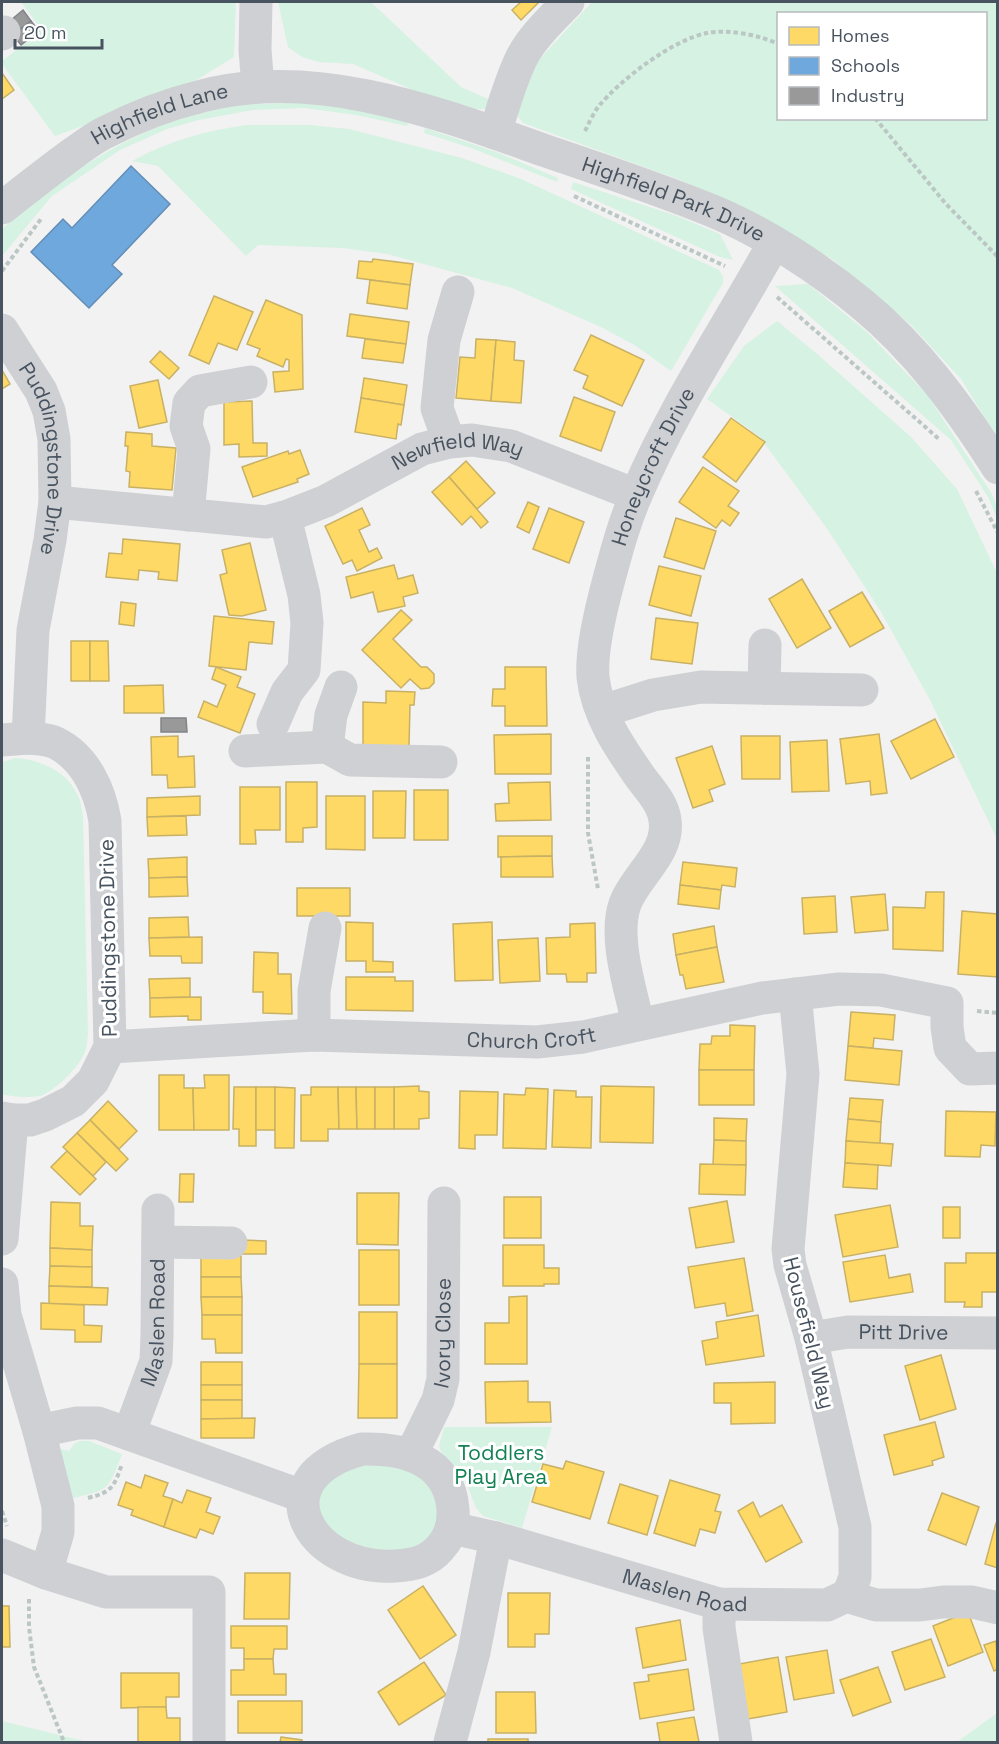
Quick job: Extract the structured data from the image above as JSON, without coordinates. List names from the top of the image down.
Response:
{
  "streets": {
    "street": [
      "Highfield Lane",
      "Highfield Park Drive",
      "Puddingstone Drive",
      "Newfield Way",
      "Honeycroft Drive",
      "Church Croft",
      "Maslen Road",
      "Ivory Close",
      "Pitt Drive",
      "Housefield Way"
    ]
  },
  "crossings": [
    ["Highfield Lane", "Highfield Park Drive"],
    ["Highfield Park Drive", "Honeycroft Drive"],
    ["Puddingstone Drive", "Newfield Way"],
    ["Puddingstone Drive", "Church Croft"],
    ["Newfield Way", "Honeycroft Drive"],
    ["Honeycroft Drive", "Church Croft"],
    ["Church Croft", "Housefield Way"],
    ["Maslen Road", "Ivory Close"],
    ["Maslen Road", "Housefield Way"],
    ["Pitt Drive", "Housefield Way"]
  ],
  "parks": ["Toddlers Play Area"],
  "legend": ["Homes", "Schools", "Industry"],
  "scale_bar": "20 m"
}
